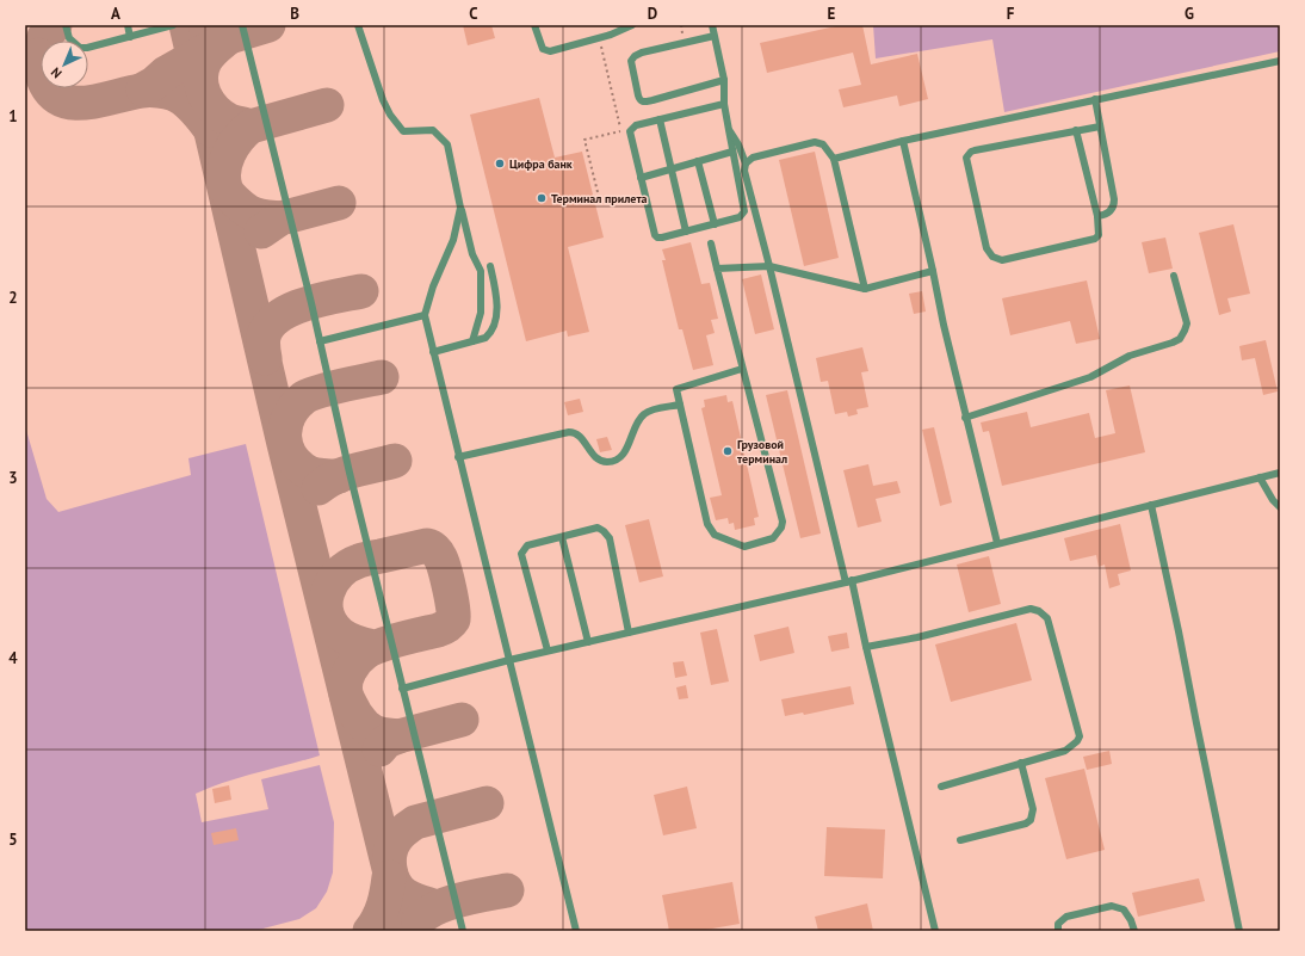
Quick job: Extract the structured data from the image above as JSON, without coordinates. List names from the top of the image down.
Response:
{
  "places": ["Цифра банк", "Терминал прилета", "Грузовой терминал"],
  "north": "bottom left",
  "grid": {
    "columns": [
      "A",
      "B",
      "C",
      "D",
      "E",
      "F",
      "G"
    ],
    "rows": [
      "1",
      "2",
      "3",
      "4",
      "5"
    ]
  }
}
